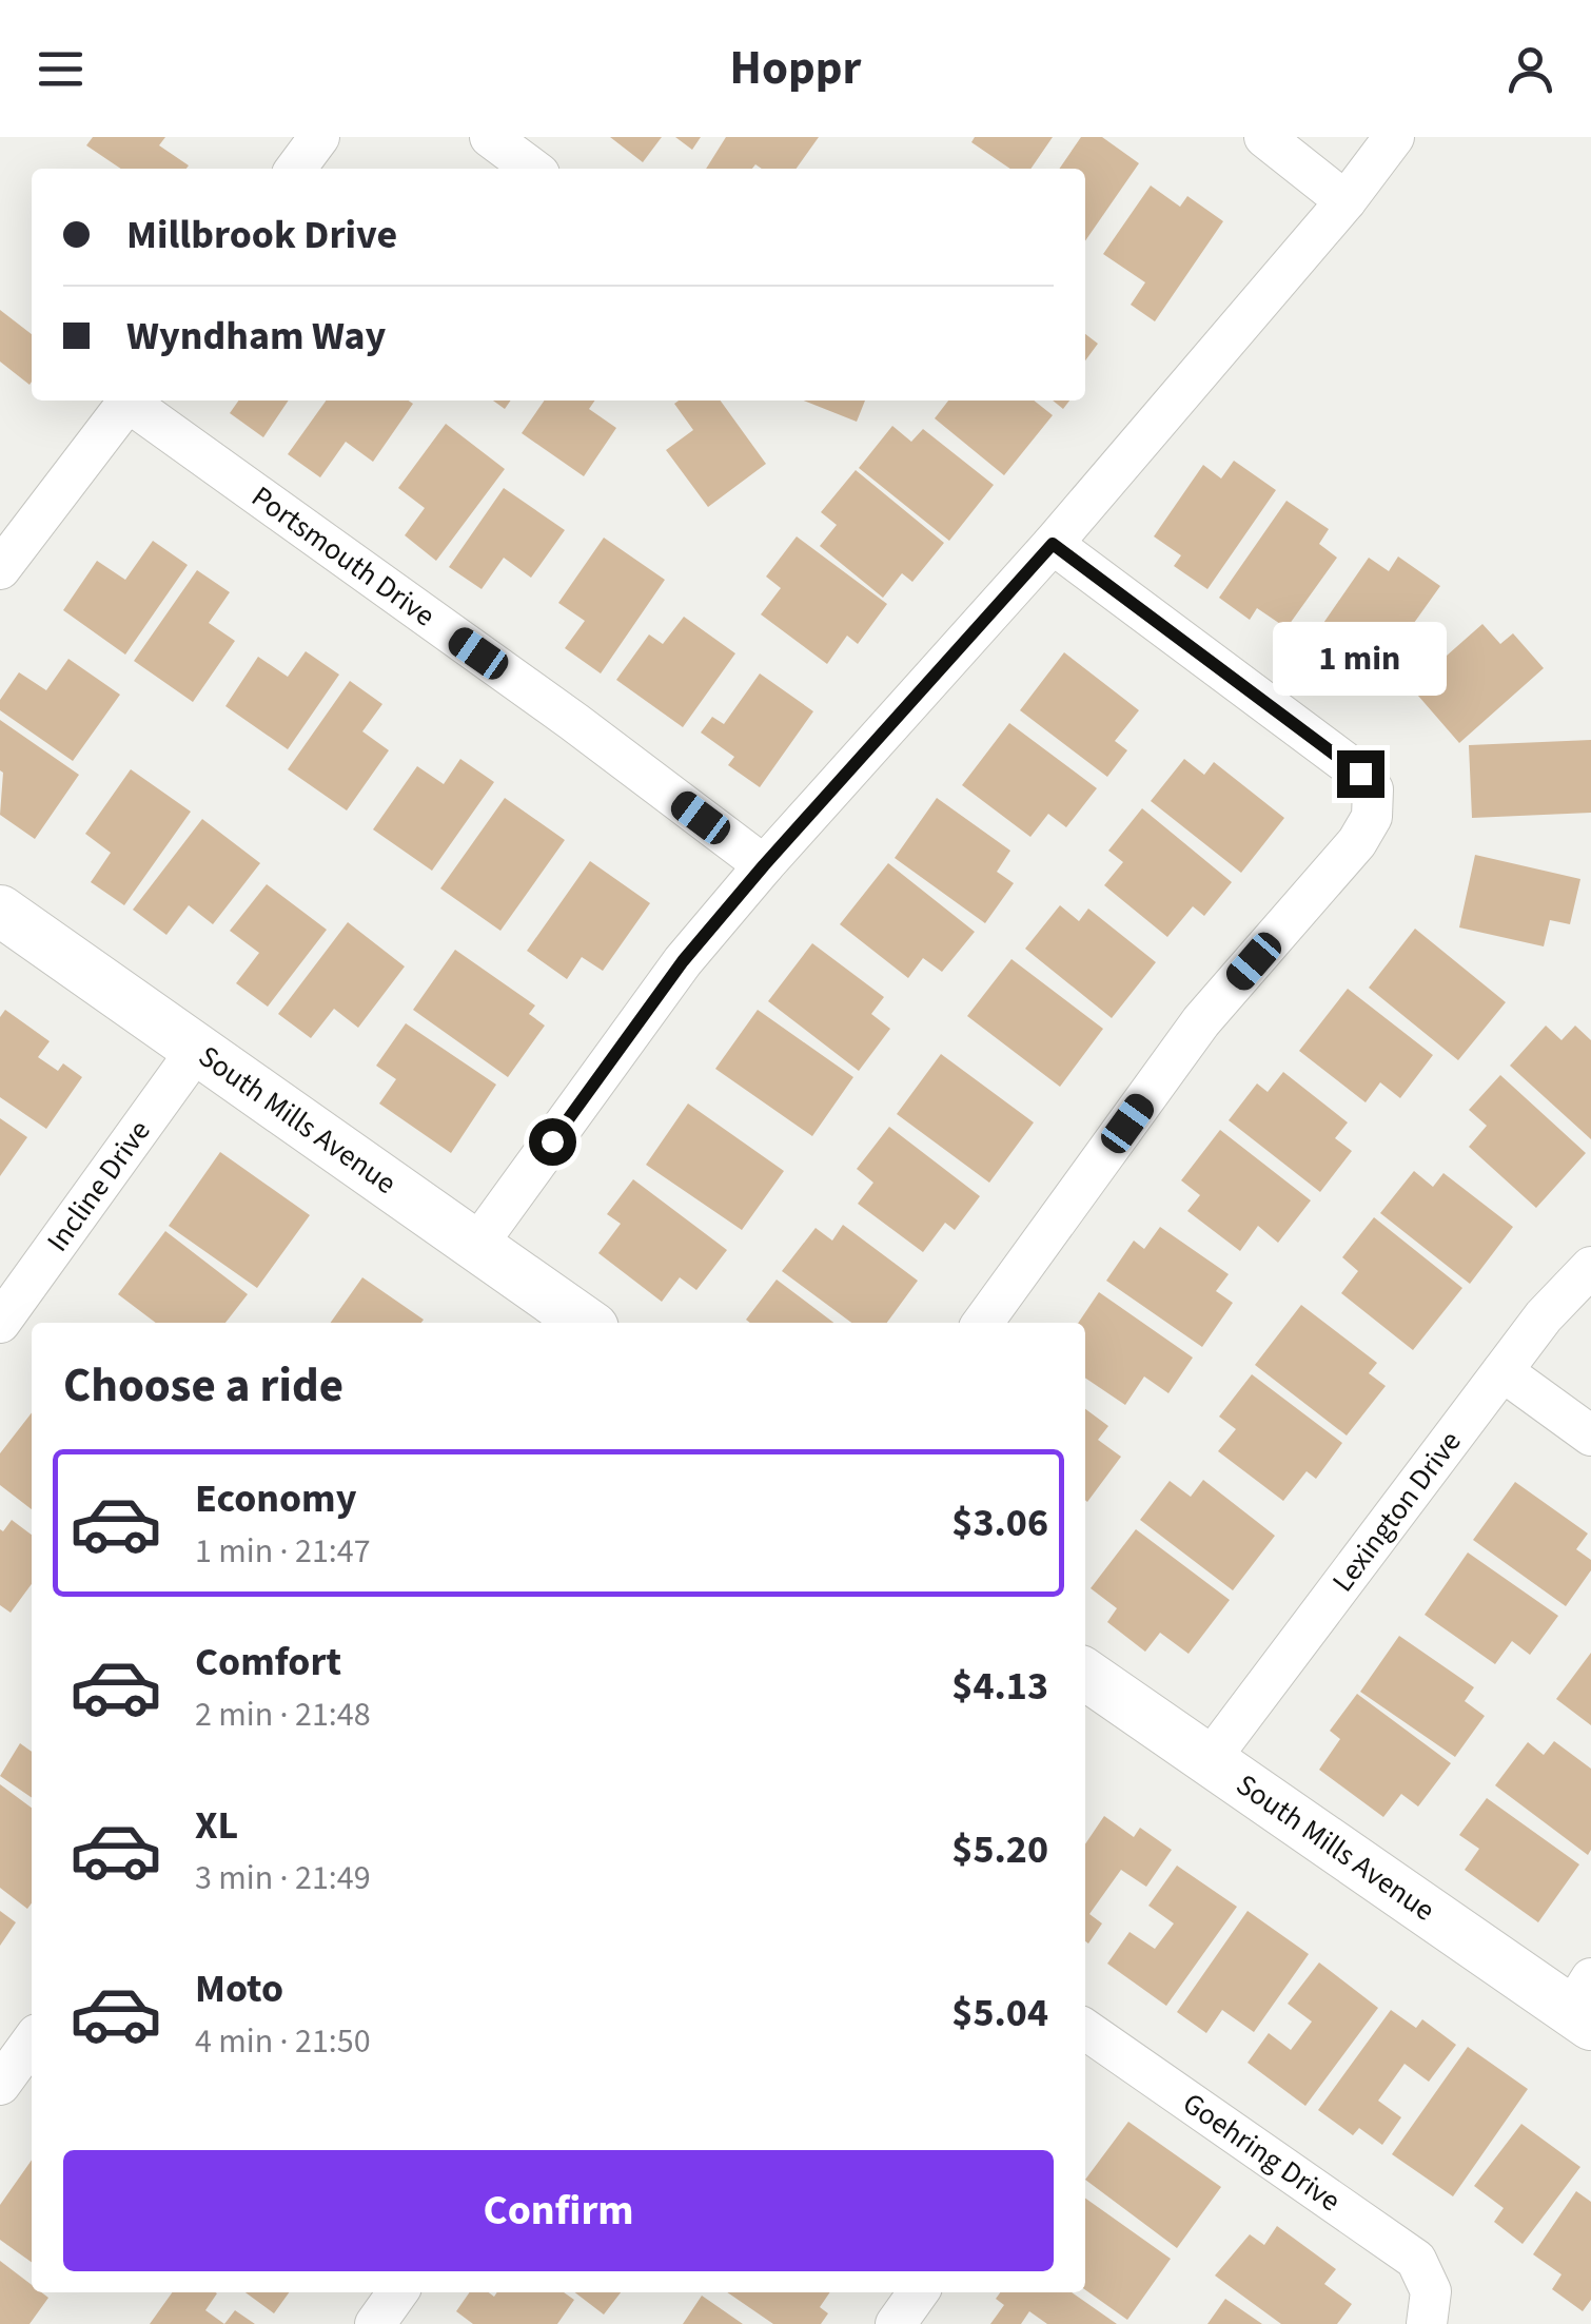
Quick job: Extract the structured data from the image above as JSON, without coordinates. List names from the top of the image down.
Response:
{
  "streets": {
    "street": [
      "Portsmouth Drive",
      "South Mills Avenue",
      "Incline Drive",
      "Lexington Drive",
      "Goehring Drive"
    ]
  },
  "crossings": [
    ["South Mills Avenue", "Incline Drive"],
    ["South Mills Avenue", "Lexington Drive"]
  ],
  "page": {
    "header": "Hoppr",
    "banner": ["Millbrook Drive", "Wyndham Way"],
    "bubble": "1 min",
    "heading": "Choose a ride",
    "list": [
      {
        "name": "Economy",
        "note": "1 min · 21:47",
        "value": "$3.06"
      },
      {
        "name": "Comfort",
        "note": "2 min · 21:48",
        "value": "$4.13"
      },
      {
        "name": "XL",
        "note": "3 min · 21:49",
        "value": "$5.20"
      },
      {
        "name": "Moto",
        "note": "4 min · 21:50",
        "value": "$5.04"
      }
    ],
    "buttons": "Confirm"
  }
}
